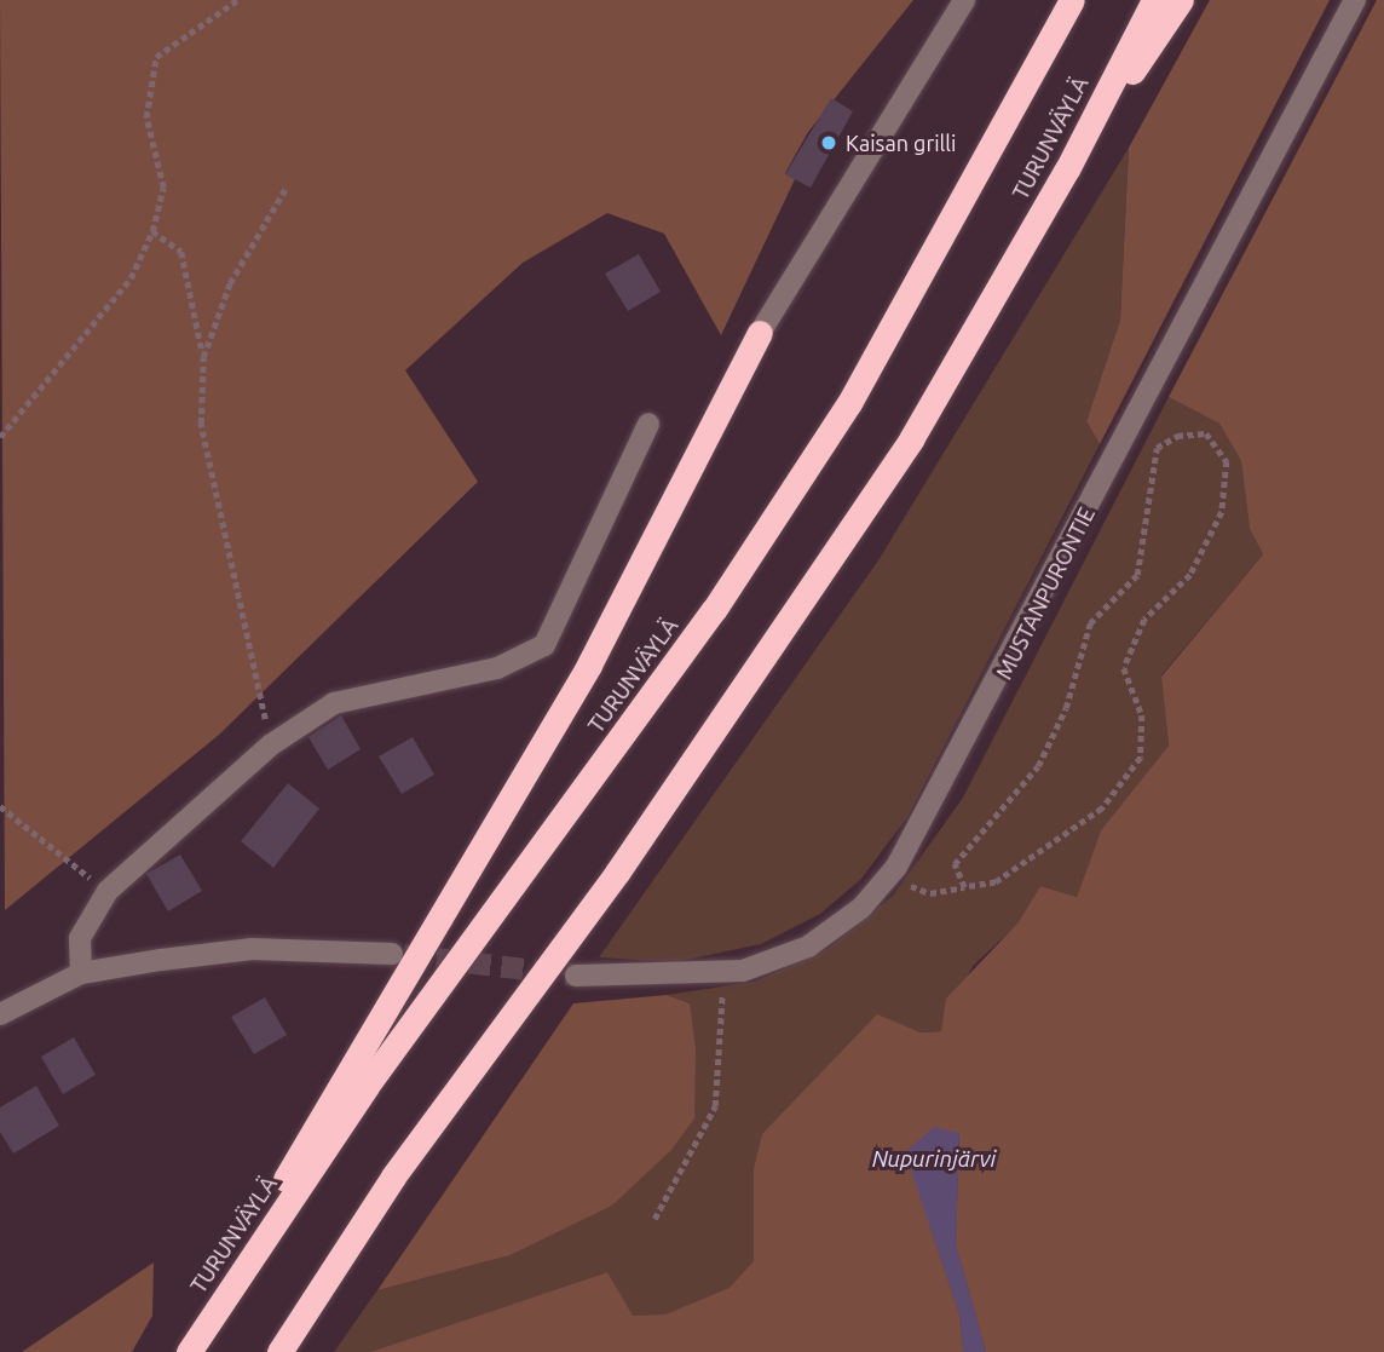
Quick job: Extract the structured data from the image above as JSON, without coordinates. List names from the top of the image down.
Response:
{
  "streets": {
    "highway": ["TURUNVÄYLÄ"],
    "street": ["MUSTANPURONTIE"]
  },
  "water": ["Nupurinjärvi"],
  "places": ["Kaisan grilli"]
}
